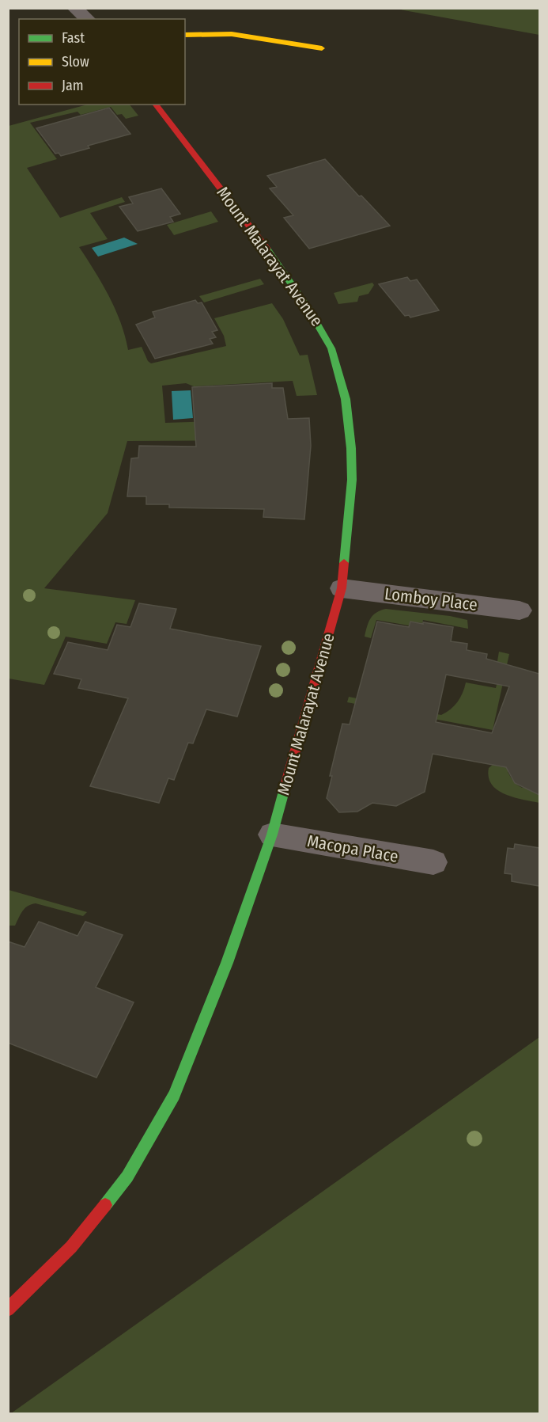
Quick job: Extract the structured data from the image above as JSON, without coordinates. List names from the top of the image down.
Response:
{
  "streets": {
    "street": ["Mount Malarayat Avenue", "Lomboy Place", "Macopa Place"]
  },
  "crossings": [
    ["Mount Malarayat Avenue", "Lomboy Place"],
    ["Mount Malarayat Avenue", "Macopa Place"]
  ],
  "legend": ["Fast", "Slow", "Jam"]
}
